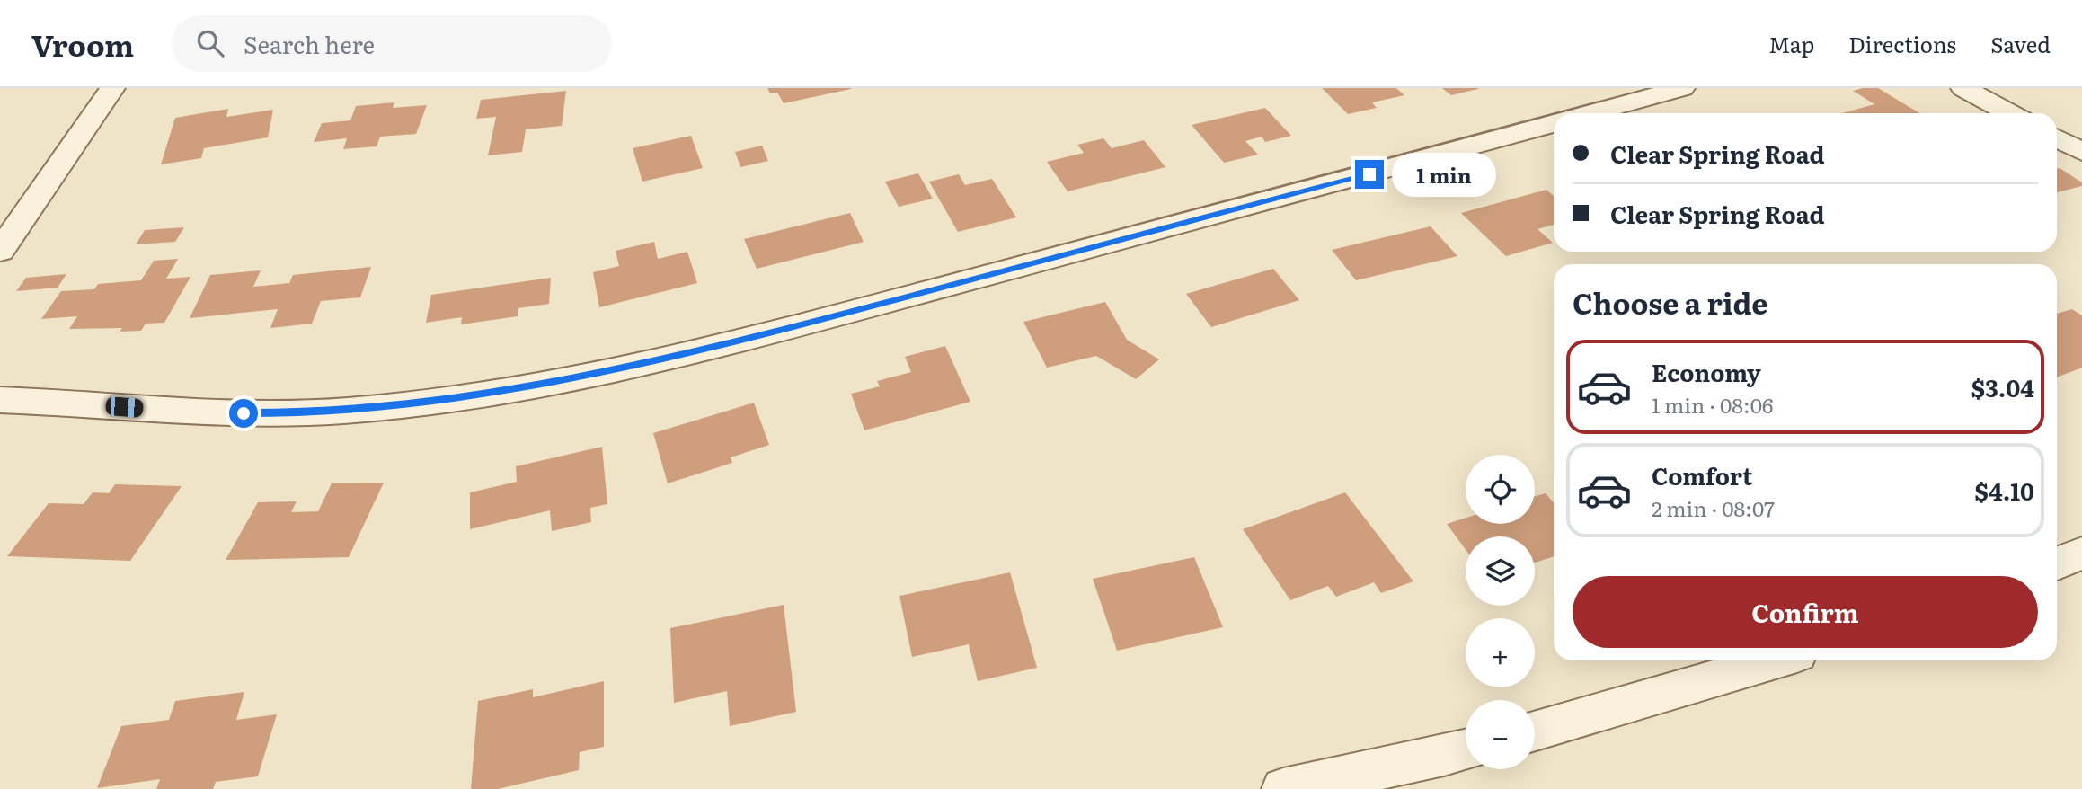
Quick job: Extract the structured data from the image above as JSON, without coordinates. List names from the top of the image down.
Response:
{
  "page": {
    "header": "Vroom",
    "search": "Search here",
    "nav": ["Map", "Directions", "Saved"],
    "banner": ["Clear Spring Road", "Clear Spring Road"],
    "bubble": "1 min",
    "heading": "Choose a ride",
    "list": [
      {
        "name": "Economy",
        "note": "1 min · 08:06",
        "value": "$3.04"
      },
      {
        "name": "Comfort",
        "note": "2 min · 08:07",
        "value": "$4.10"
      }
    ],
    "map_buttons": ["+", "−"],
    "buttons": "Confirm"
  }
}
